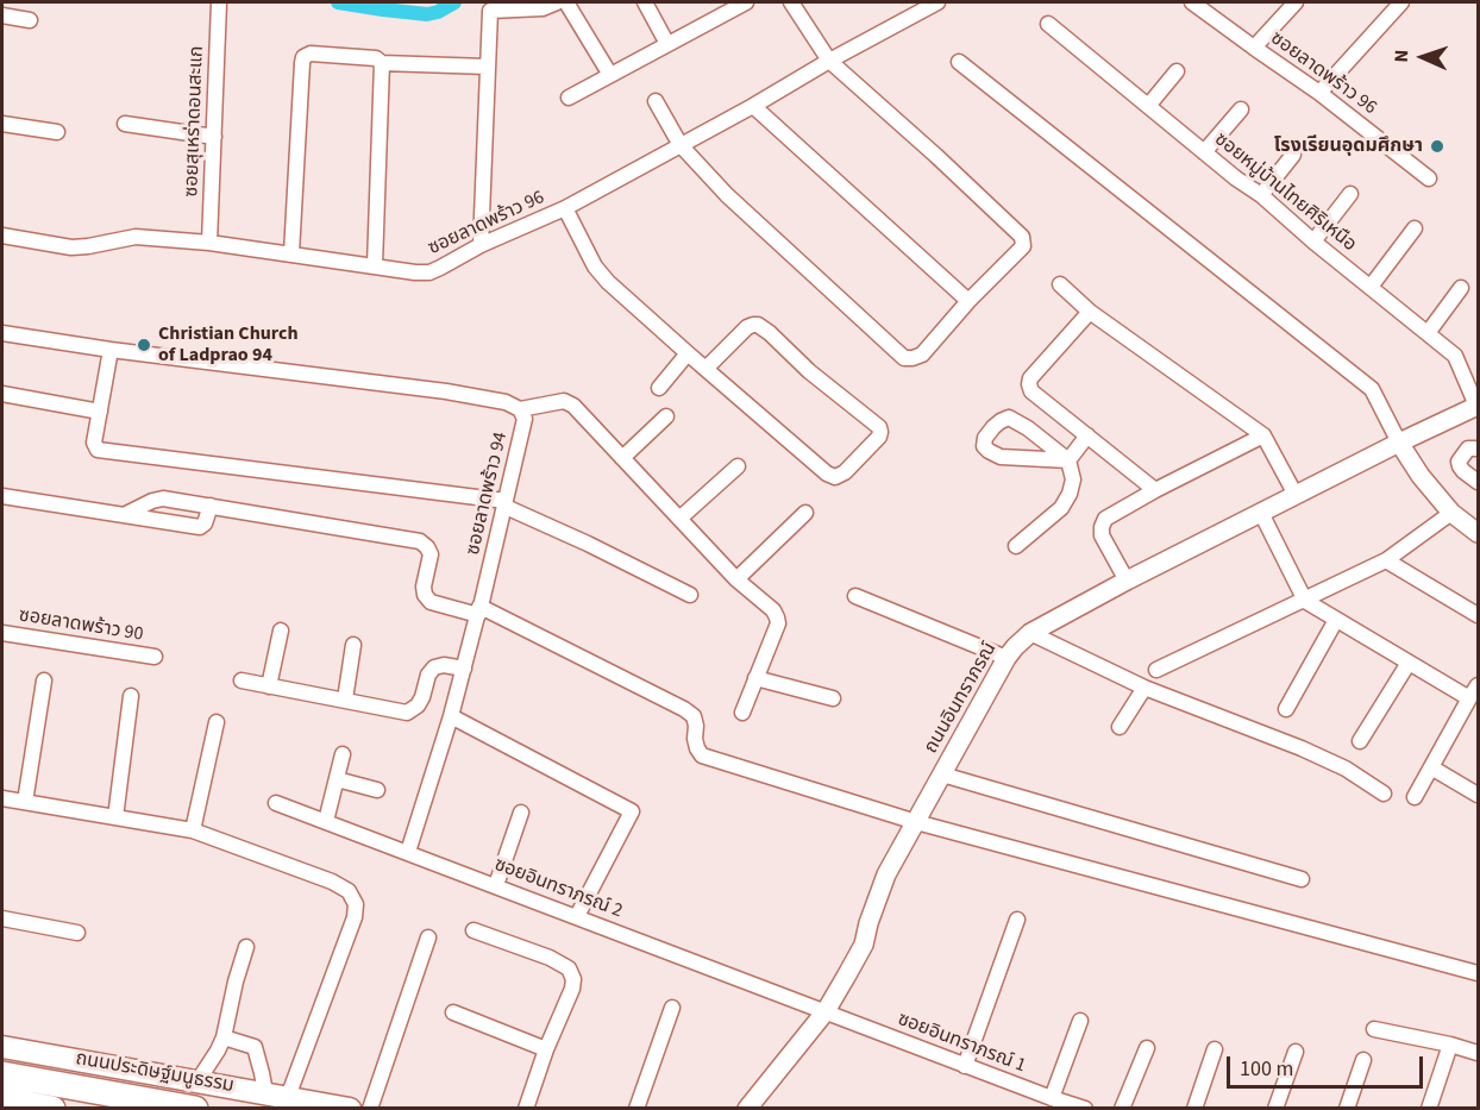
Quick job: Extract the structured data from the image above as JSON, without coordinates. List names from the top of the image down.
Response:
{
  "streets": {
    "main road": ["ถนนประดิษฐ์มนูธรรม"],
    "street": [
      "ซอยลาดพร้าว 96",
      "ซอยสุเหร่าดอนสะแก",
      "ซอยหมู่บ้านไทยศิริเหนือ",
      "ซอยลาดพร้าว 94",
      "ซอยลาดพร้าว 90",
      "ถนนอินทราภรณ์",
      "ซอยอินทราภรณ์ 2",
      "ซอยอินทราภรณ์ 1"
    ]
  },
  "crossings": [
    ["ซอยลาดพร้าว 96", "ซอยสุเหร่าดอนสะแก"],
    ["ซอยหมู่บ้านไทยศิริเหนือ", "ถนนอินทราภรณ์"],
    ["ซอยลาดพร้าว 94", "ซอยอินทราภรณ์ 2"],
    ["ถนนอินทราภรณ์", "ซอยอินทราภรณ์ 2"],
    ["ถนนอินทราภรณ์", "ซอยอินทราภรณ์ 1"],
    ["ซอยอินทราภรณ์ 2", "ซอยอินทราภรณ์ 1"]
  ],
  "places": ["โรงเรียนอุดมศึกษา", "Christian Church of Ladprao 94"],
  "scale_bar": "100 m",
  "north": "left"
}
